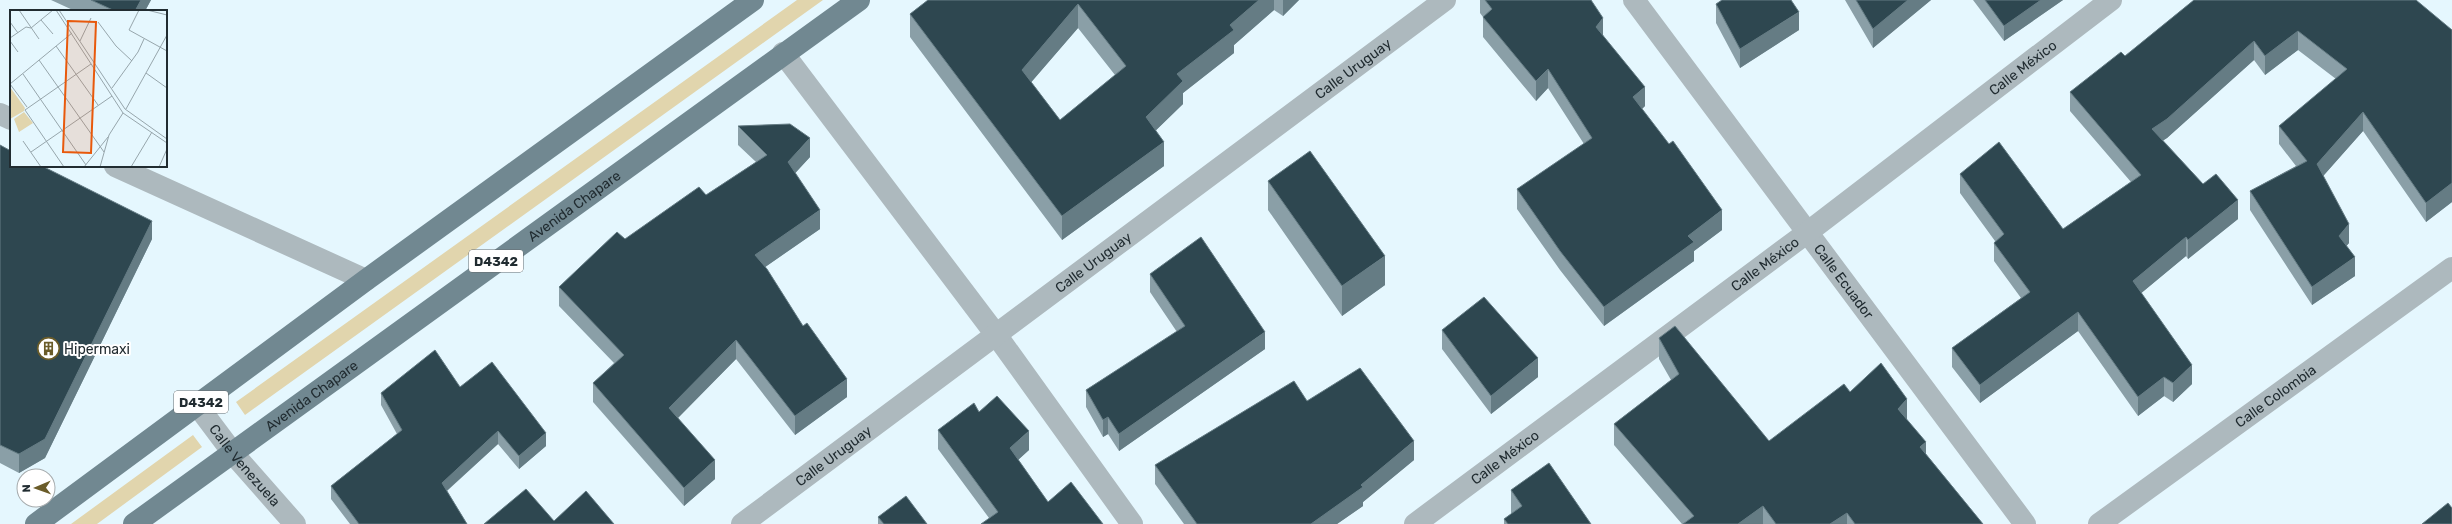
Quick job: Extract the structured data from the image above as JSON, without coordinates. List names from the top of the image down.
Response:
{
  "streets": {
    "main road": ["Avenida Chapare", "D4342"],
    "street": [
      "Calle México",
      "Calle Uruguay",
      "Calle Ecuador",
      "Calle Colombia",
      "Calle Venezuela"
    ]
  },
  "crossings": [
    ["Calle México", "Calle Ecuador"],
    ["Avenida Chapare", "Calle Venezuela"],
    ["D4342", "Calle Venezuela"]
  ],
  "places": {
    "building": ["Hipermaxi"]
  },
  "north": "left"
}
